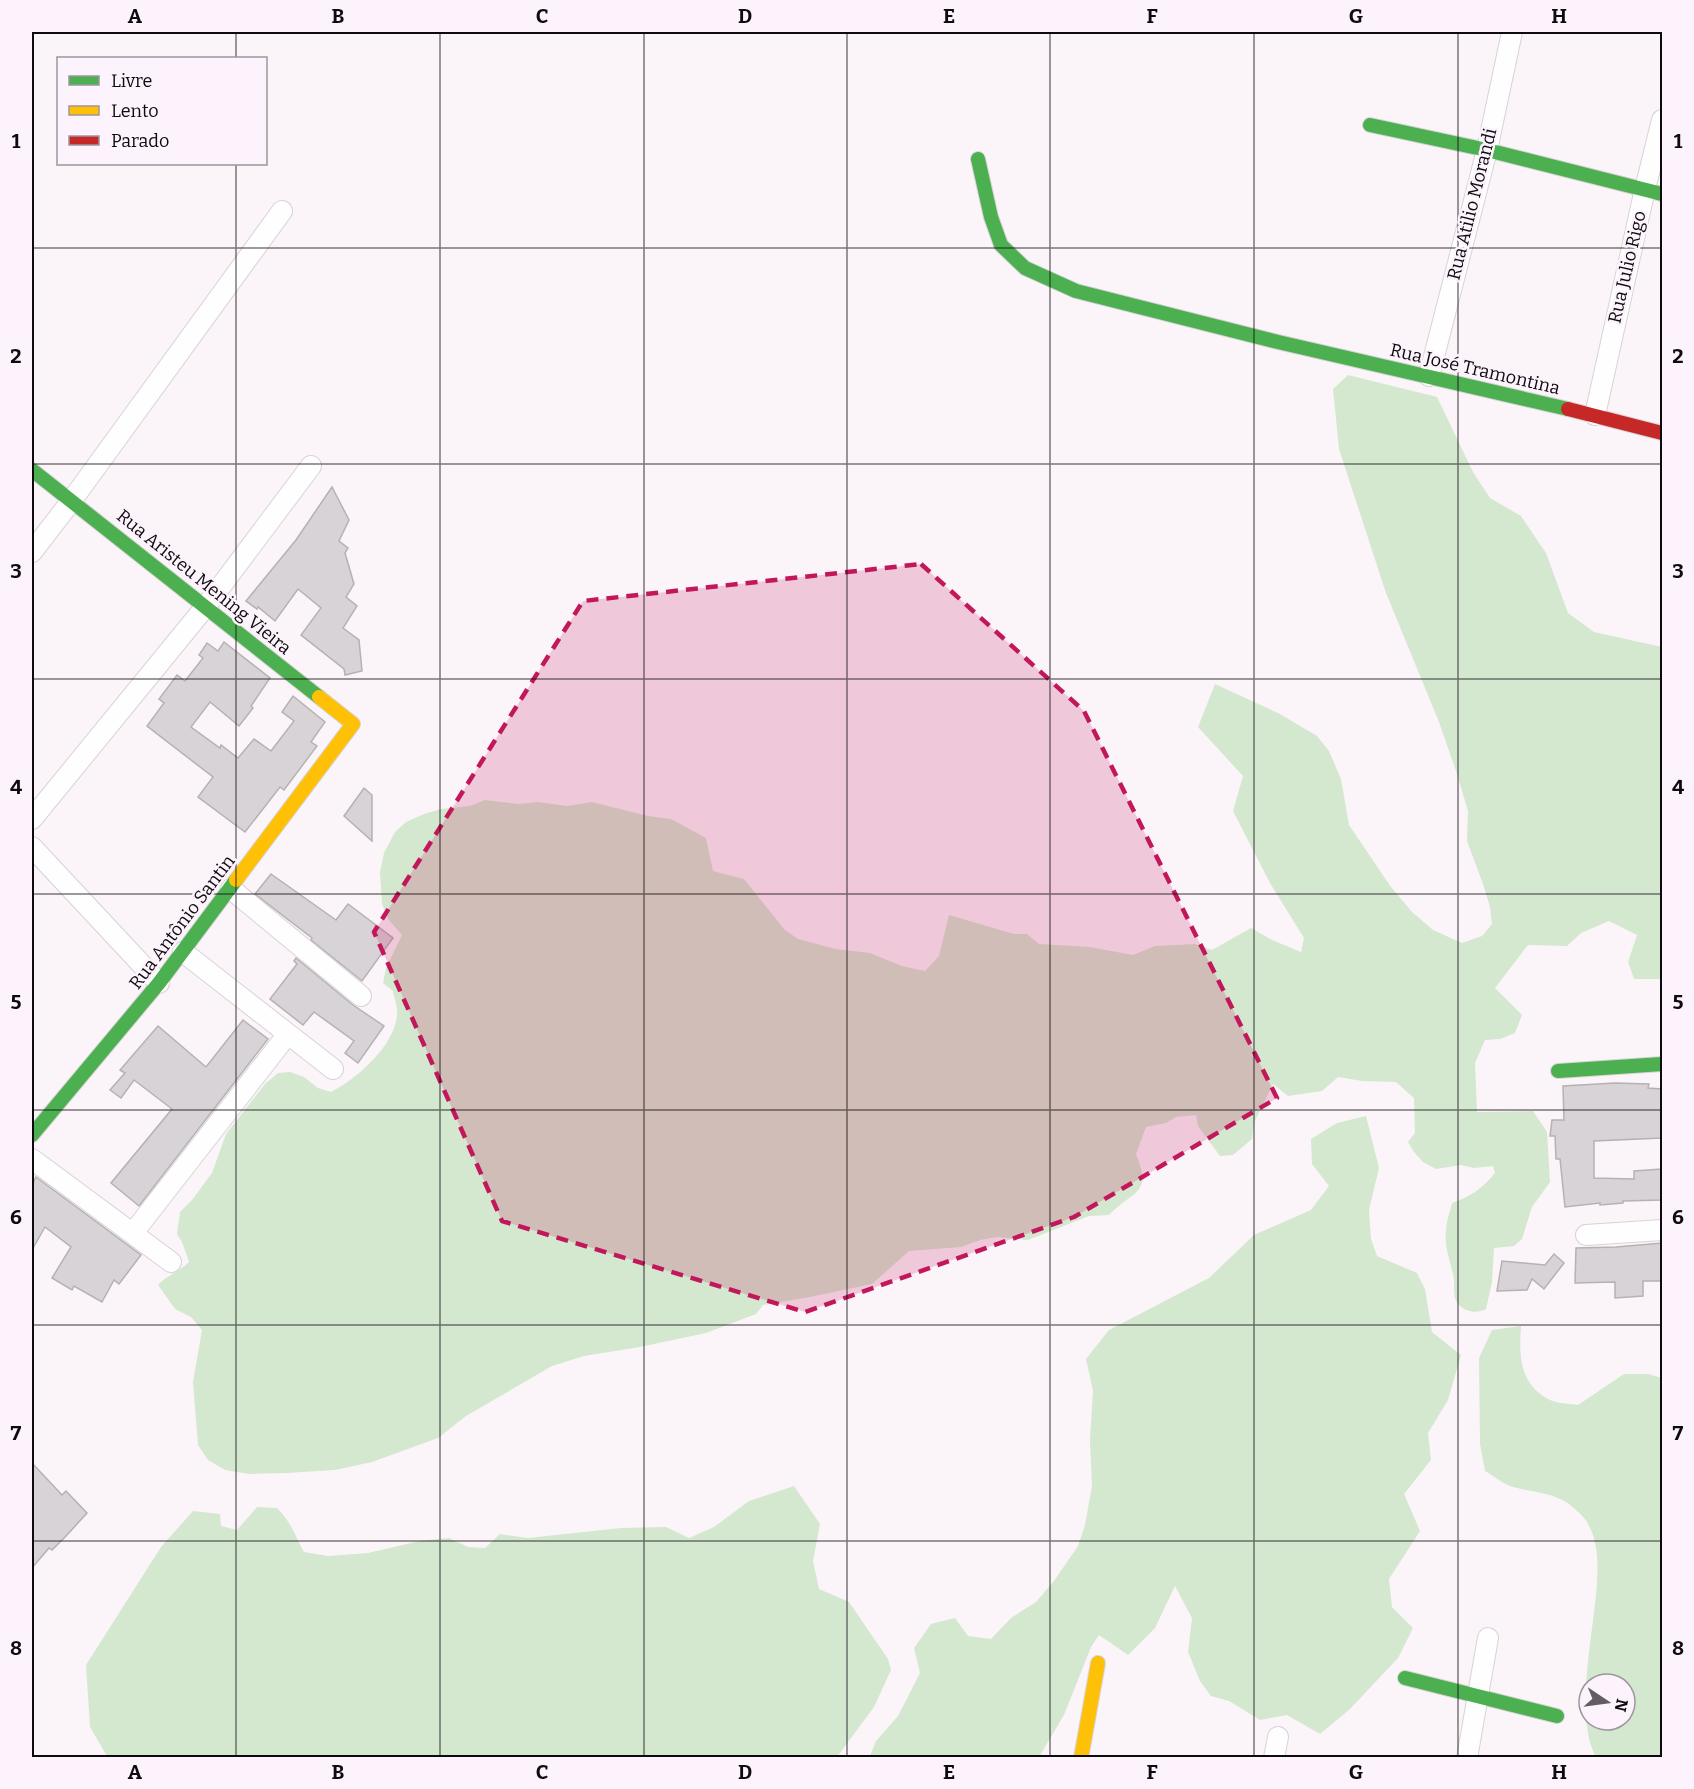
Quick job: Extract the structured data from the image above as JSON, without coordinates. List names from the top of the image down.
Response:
{
  "streets": {
    "street": [
      "Rua Atilio Morandi",
      "Rua Julio Rigo",
      "Rua José Tramontina",
      "Rua Aristeu Mening Vieira",
      "Rua Antônio Santin"
    ]
  },
  "crossings": [
    ["Rua Atilio Morandi", "Rua José Tramontina"],
    ["Rua Julio Rigo", "Rua José Tramontina"],
    ["Rua Aristeu Mening Vieira", "Rua Antônio Santin"]
  ],
  "legend": ["Livre", "Lento", "Parado"],
  "north": "right",
  "grid": {
    "columns": [
      "A",
      "B",
      "C",
      "D",
      "E",
      "F",
      "G",
      "H"
    ],
    "rows": [
      "1",
      "2",
      "3",
      "4",
      "5",
      "6",
      "7",
      "8"
    ]
  }
}
